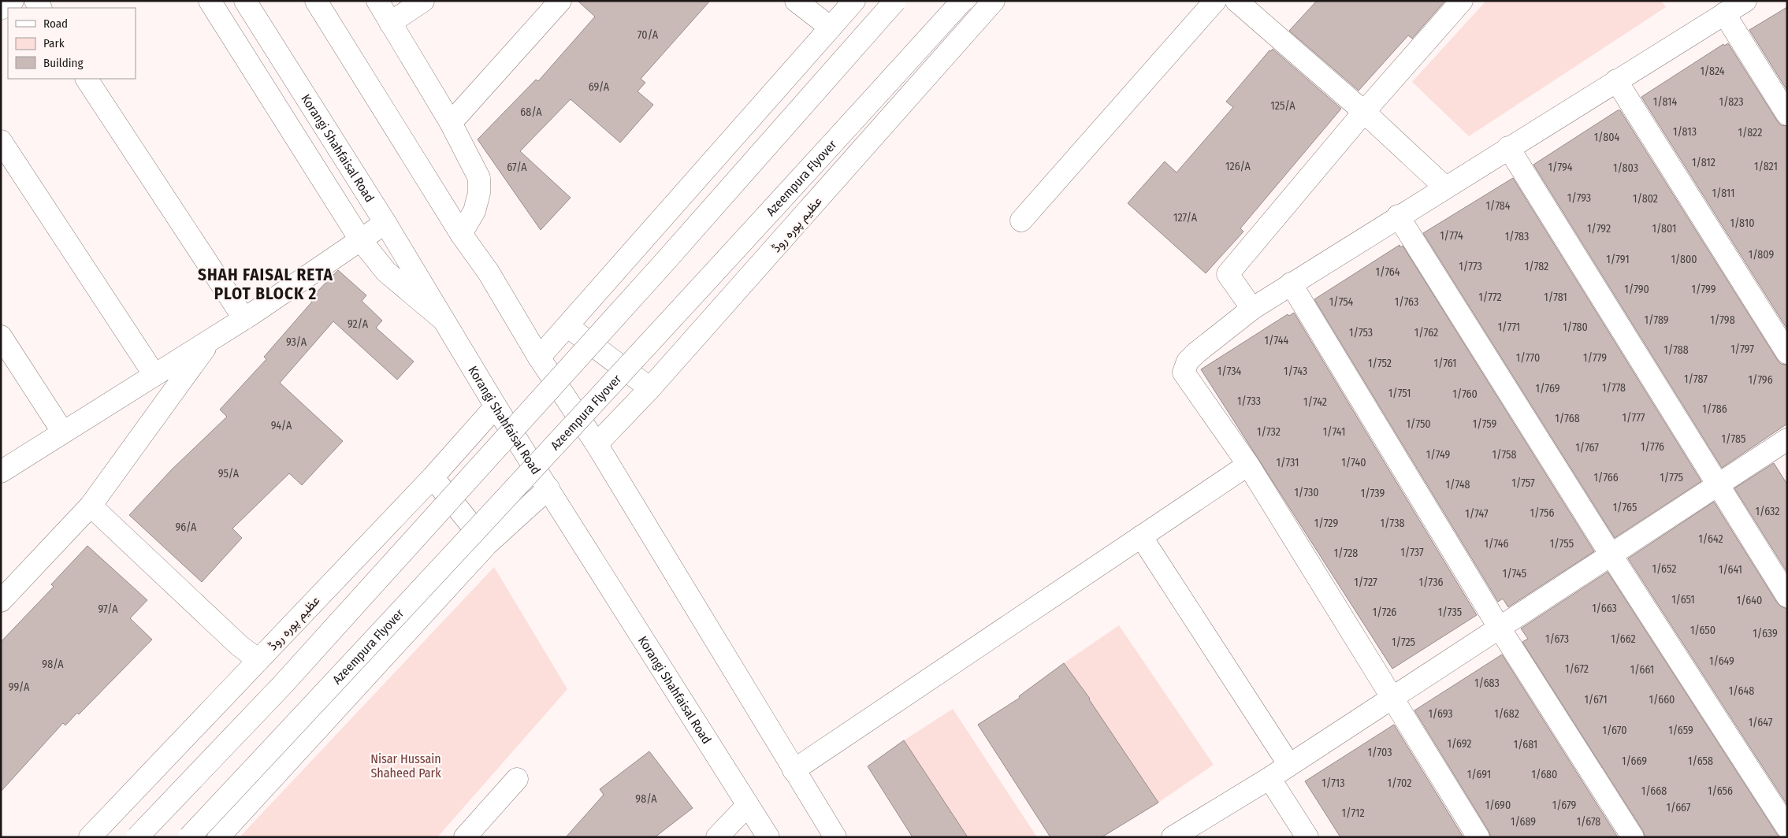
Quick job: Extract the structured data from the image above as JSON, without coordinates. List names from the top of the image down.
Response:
{
  "streets": {
    "street": ["Korangi Shahfaisal Road", "Azeempura Flyover", "عظیم پورہ روڈ"]
  },
  "crossings": [
    ["Korangi Shahfaisal Road", "عظیم پورہ روڈ"]
  ],
  "districts": ["SHAH FAISAL RETA PLOT BLOCK 2"],
  "parks": ["Nisar Hussain Shaheed Park"],
  "house_numbers": [
    "70/A",
    "1/824",
    "69/A",
    "1/814",
    "1/823",
    "125/A",
    "68/A",
    "1/813",
    "1/822",
    "1/804",
    "1/812",
    "126/A",
    "1/821",
    "67/A",
    "1/794",
    "1/803",
    "1/811",
    "1/793",
    "1/802",
    "1/784",
    "127/A",
    "1/810",
    "1/792",
    "1/801",
    "1/774",
    "1/783",
    "1/809",
    "1/791",
    "1/800",
    "1/773",
    "1/782",
    "1/764",
    "1/790",
    "1/799",
    "1/772",
    "1/781",
    "1/754",
    "1/763",
    "1/789",
    "1/798",
    "92/A",
    "1/771",
    "1/780",
    "1/753",
    "1/762",
    "1/744",
    "93/A",
    "1/797",
    "1/788",
    "1/770",
    "1/779",
    "1/752",
    "1/761",
    "1/734",
    "1/743",
    "1/787",
    "1/796",
    "1/778",
    "1/769",
    "1/751",
    "1/760",
    "1/733",
    "1/742",
    "1/786",
    "1/777",
    "1/768",
    "1/750",
    "1/759",
    "94/A",
    "1/732",
    "1/741",
    "1/785",
    "1/776",
    "1/767",
    "1/749",
    "1/758",
    "1/731",
    "1/740",
    "95/A",
    "1/766",
    "1/775",
    "1/757",
    "1/748",
    "1/730",
    "1/739",
    "1/765",
    "1/632",
    "1/756",
    "1/747",
    "1/729",
    "1/738",
    "96/A",
    "1/642",
    "1/746",
    "1/755",
    "1/737",
    "1/728",
    "1/652",
    "1/641",
    "1/745",
    "1/727",
    "1/736",
    "1/651",
    "1/640",
    "1/663",
    "97/A",
    "1/726",
    "1/735",
    "1/650",
    "1/639",
    "1/673",
    "1/662",
    "1/725",
    "1/649",
    "98/A",
    "1/672",
    "1/661",
    "1/683",
    "99/A",
    "1/648",
    "1/671",
    "1/660",
    "1/693",
    "1/682",
    "1/647",
    "1/670",
    "1/659",
    "1/692",
    "1/681",
    "1/703",
    "1/669",
    "1/658",
    "1/691",
    "1/680",
    "1/713",
    "1/702",
    "1/668",
    "1/656",
    "98/A",
    "1/690",
    "1/679",
    "1/667",
    "1/712",
    "1/689",
    "1/678"
  ],
  "legend": ["Road", "Park", "Building"]
}
